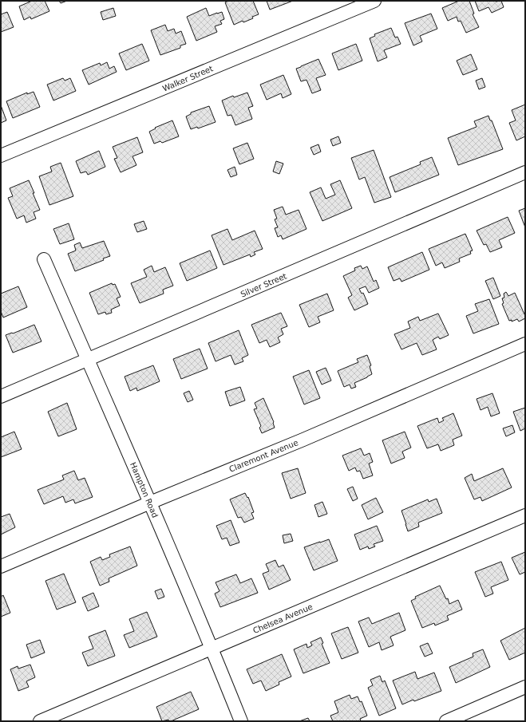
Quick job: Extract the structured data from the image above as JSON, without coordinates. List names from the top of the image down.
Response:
{
  "streets": {
    "street": [
      "Walker Street",
      "Silver Street",
      "Claremont Avenue",
      "Hampton Road",
      "Chelsea Avenue"
    ]
  },
  "crossings": [
    ["Silver Street", "Hampton Road"],
    ["Claremont Avenue", "Hampton Road"],
    ["Hampton Road", "Chelsea Avenue"]
  ]
}
